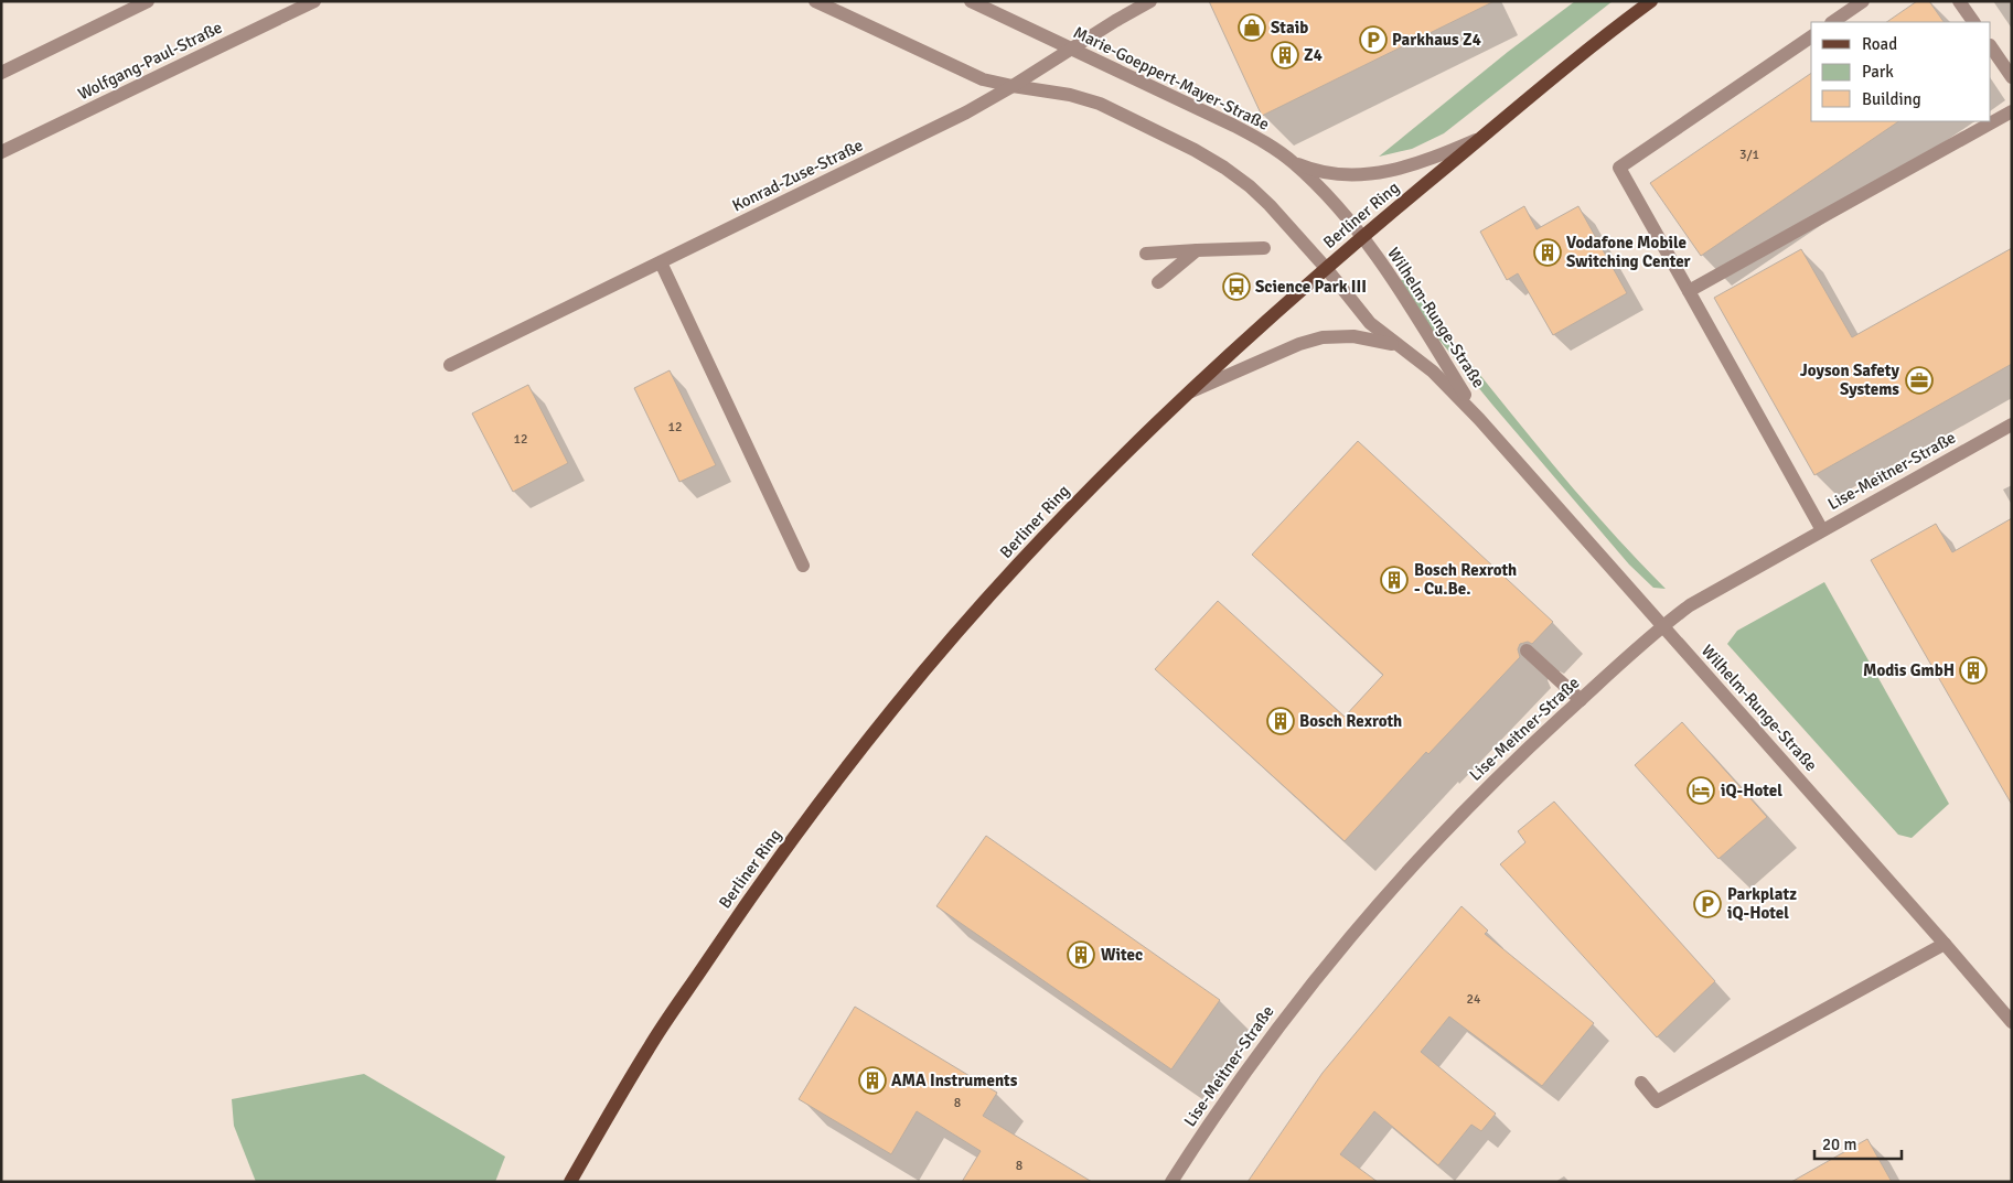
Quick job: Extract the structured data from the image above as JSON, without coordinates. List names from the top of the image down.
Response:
{
  "streets": {
    "main road": ["Berliner Ring"],
    "street": [
      "Wolfgang-Paul-Straße",
      "Marie-Goeppert-Mayer-Straße",
      "Konrad-Zuse-Straße",
      "Wilhelm-Runge-Straße",
      "Lise-Meitner-Straße"
    ]
  },
  "crossings": [
    ["Marie-Goeppert-Mayer-Straße", "Konrad-Zuse-Straße"],
    ["Marie-Goeppert-Mayer-Straße", "Berliner Ring"],
    ["Marie-Goeppert-Mayer-Straße", "Wilhelm-Runge-Straße"],
    ["Berliner Ring", "Wilhelm-Runge-Straße"],
    ["Wilhelm-Runge-Straße", "Lise-Meitner-Straße"]
  ],
  "places": {
    "shop": ["Staib"],
    "parking": ["Parkhaus Z4", "Parkplatz iQ-Hotel"],
    "building": [
      "Z4",
      "Vodafone Mobile Switching Center",
      "Bosch Rexroth - Cu.Be.",
      "Modis GmbH",
      "Bosch Rexroth",
      "Witec",
      "AMA Instruments"
    ],
    "bus stop": ["Science Park III"],
    "office": ["Joyson Safety Systems"],
    "hotel": ["iQ-Hotel"]
  },
  "house_numbers": [
    "3/1",
    "12",
    "12",
    "24",
    "8",
    "8"
  ],
  "legend": ["Road", "Park", "Building"],
  "scale_bar": "20 m"
}
